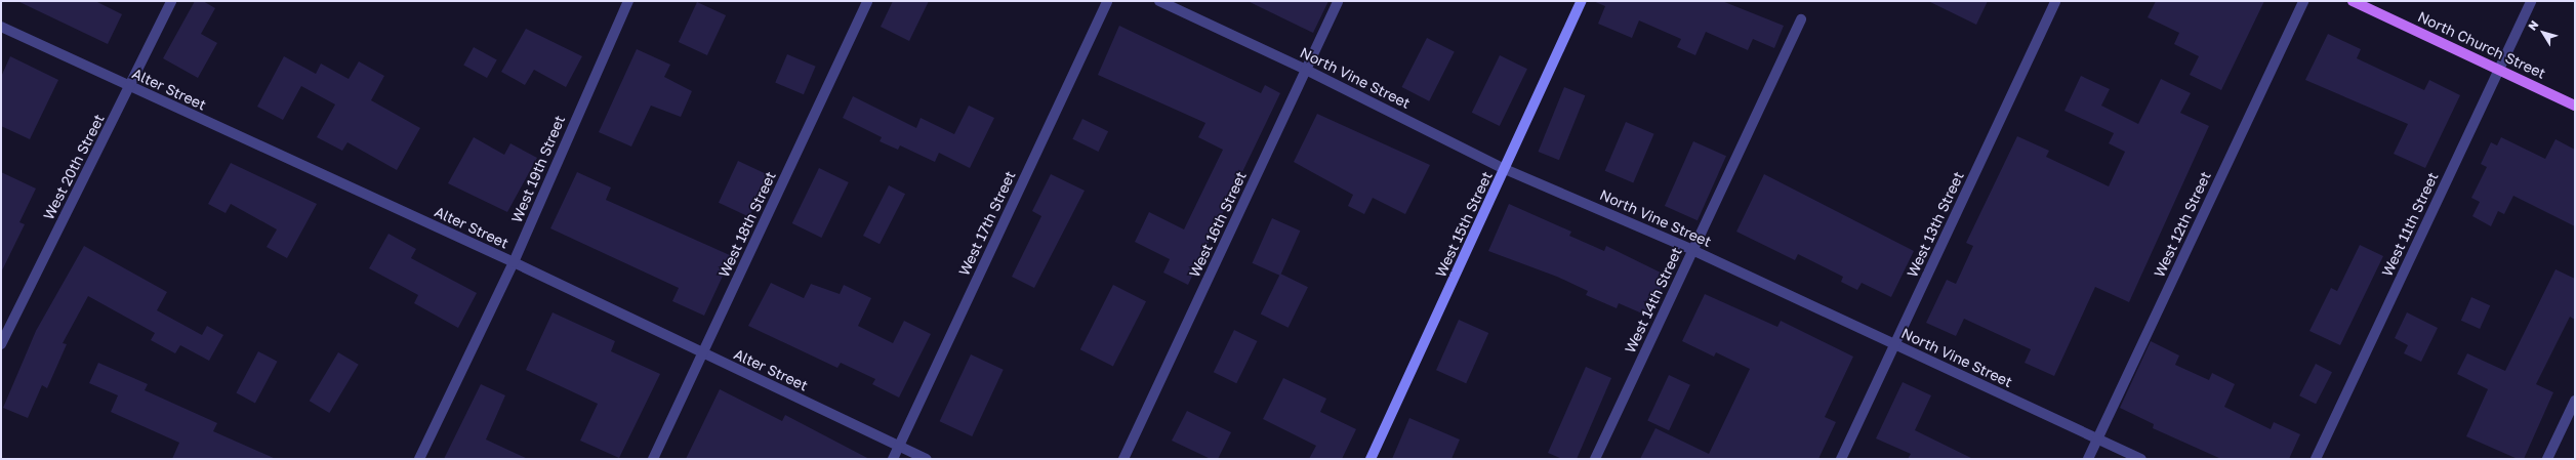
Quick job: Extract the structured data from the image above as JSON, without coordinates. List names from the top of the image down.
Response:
{
  "streets": {
    "main road": ["North Church Street", "West 15th Street"],
    "street": [
      "North Vine Street",
      "Alter Street",
      "West 20th Street",
      "West 19th Street",
      "West 17th Street",
      "West 18th Street",
      "West 16th Street",
      "West 13th Street",
      "West 12th Street",
      "West 11th Street",
      "West 14th Street"
    ]
  },
  "crossings": [
    ["North Church Street", "West 11th Street"],
    ["North Vine Street", "West 16th Street"],
    ["North Vine Street", "West 15th Street"],
    ["North Vine Street", "West 13th Street"],
    ["North Vine Street", "West 12th Street"],
    ["North Vine Street", "West 14th Street"],
    ["Alter Street", "West 20th Street"],
    ["Alter Street", "West 19th Street"],
    ["Alter Street", "West 17th Street"],
    ["Alter Street", "West 18th Street"]
  ],
  "north": "top left"
}
